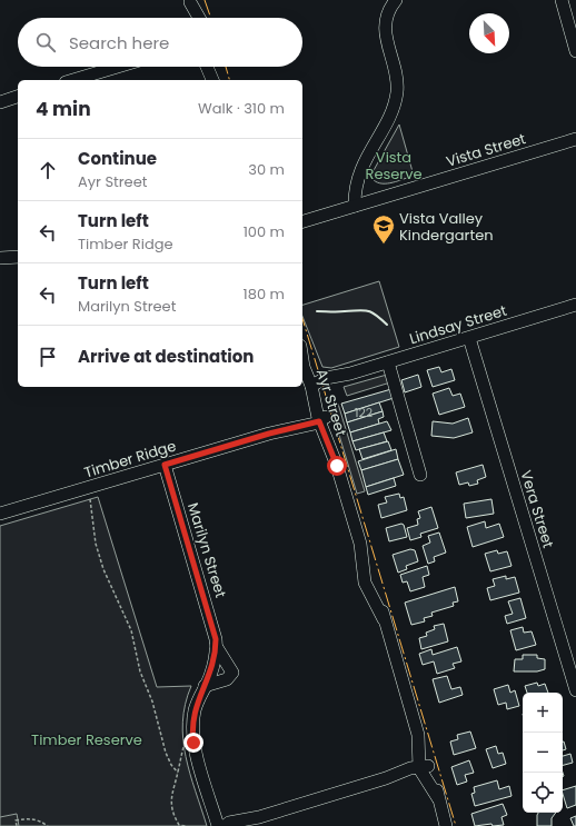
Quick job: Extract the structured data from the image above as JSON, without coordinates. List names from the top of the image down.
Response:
{
  "streets": {
    "street": [
      "Vista Street",
      "Lindsay Street",
      "Ayr Street",
      "Timber Ridge",
      "Vera Street",
      "Marilyn Street"
    ]
  },
  "crossings": [
    ["Lindsay Street", "Ayr Street"],
    ["Lindsay Street", "Vera Street"],
    ["Ayr Street", "Timber Ridge"],
    ["Timber Ridge", "Marilyn Street"]
  ],
  "parks": ["Vista Reserve", "Timber Reserve"],
  "places": {
    "school or university": ["Vista Valley Kindergarten"]
  },
  "house_numbers": ["122"],
  "north": "bottom right",
  "page": {
    "search": "Search here",
    "heading": ["4 min", "Walk · 310 m"],
    "list": [
      ["Continue", "Ayr Street", "30 m"],
      ["Turn left", "Timber Ridge", "100 m"],
      ["Turn left", "Marilyn Street", "180 m"],
      "Arrive at destination"
    ],
    "map_buttons": ["+", "−"]
  }
}
